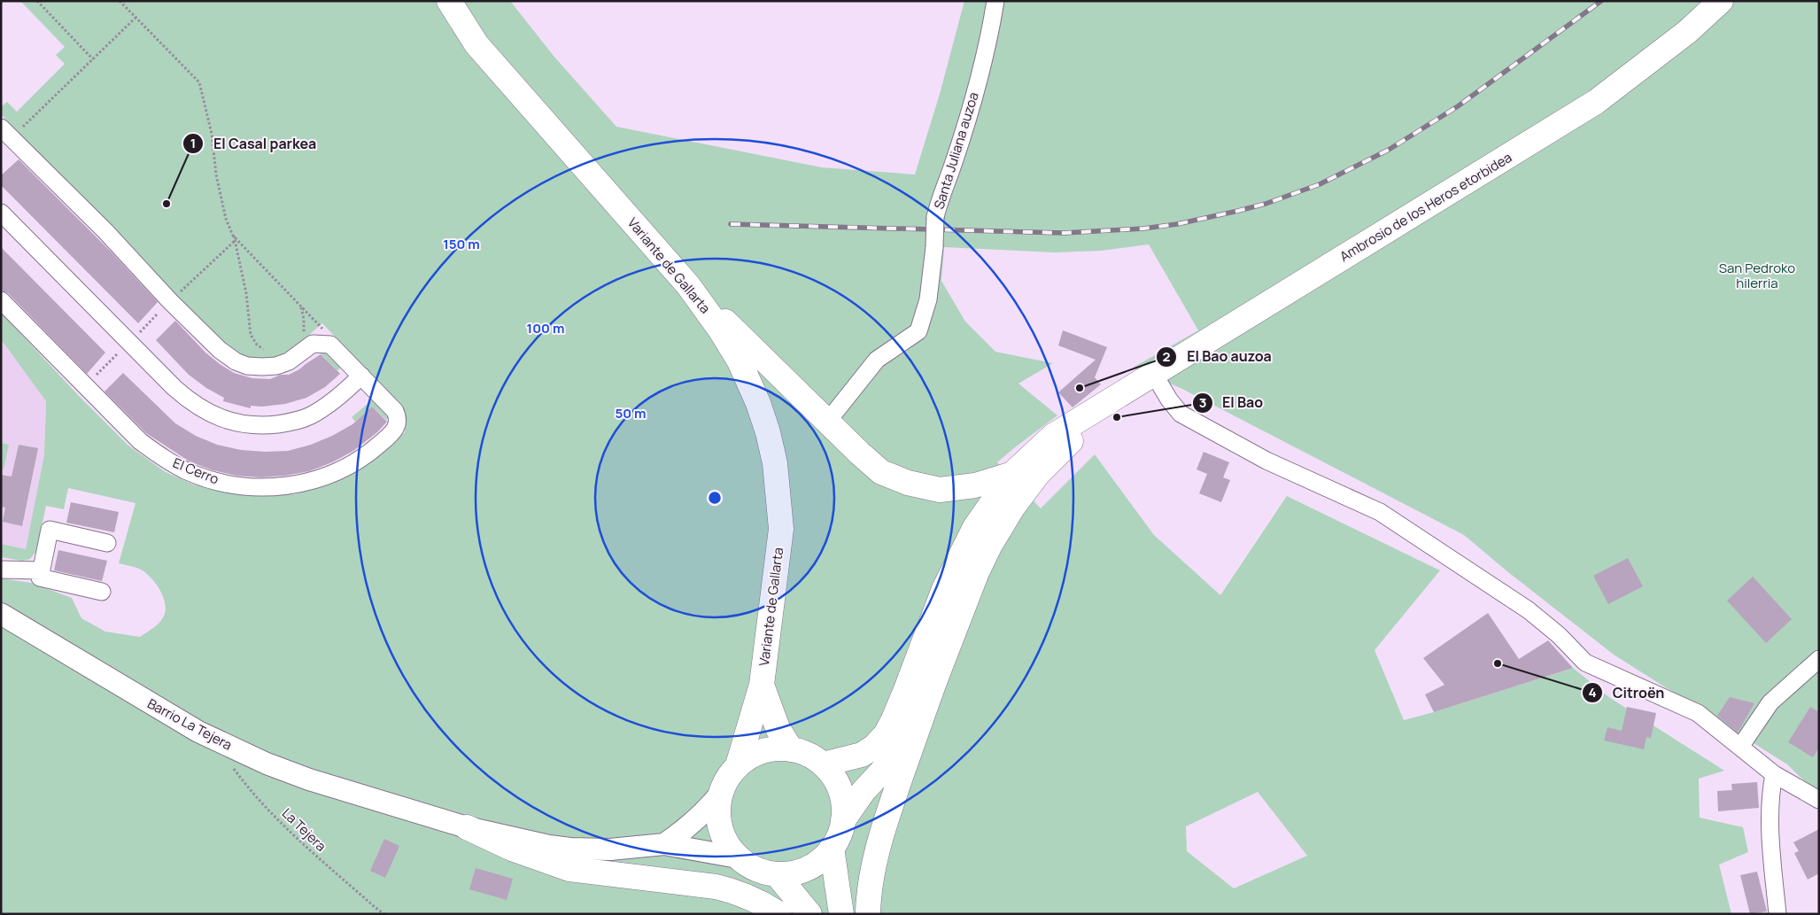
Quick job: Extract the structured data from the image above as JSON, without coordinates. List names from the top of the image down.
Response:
{
  "streets": {
    "main road": ["Ambrosio de los Heros etorbidea", "Variante de Gallarta"],
    "street": ["Santa Juliana auzoa", "El Cerro", "Barrio La Tejera"],
    "path": ["La Tejera"]
  },
  "crossings": [
    ["Barrio La Tejera", "La Tejera"]
  ],
  "parks": ["San Pedroko hilerria"],
  "places": [
    "El Casal parkea",
    "El Bao auzoa",
    "El Bao",
    "Citroën"
  ],
  "rings": ["150 m", "100 m", "50 m"]
}
